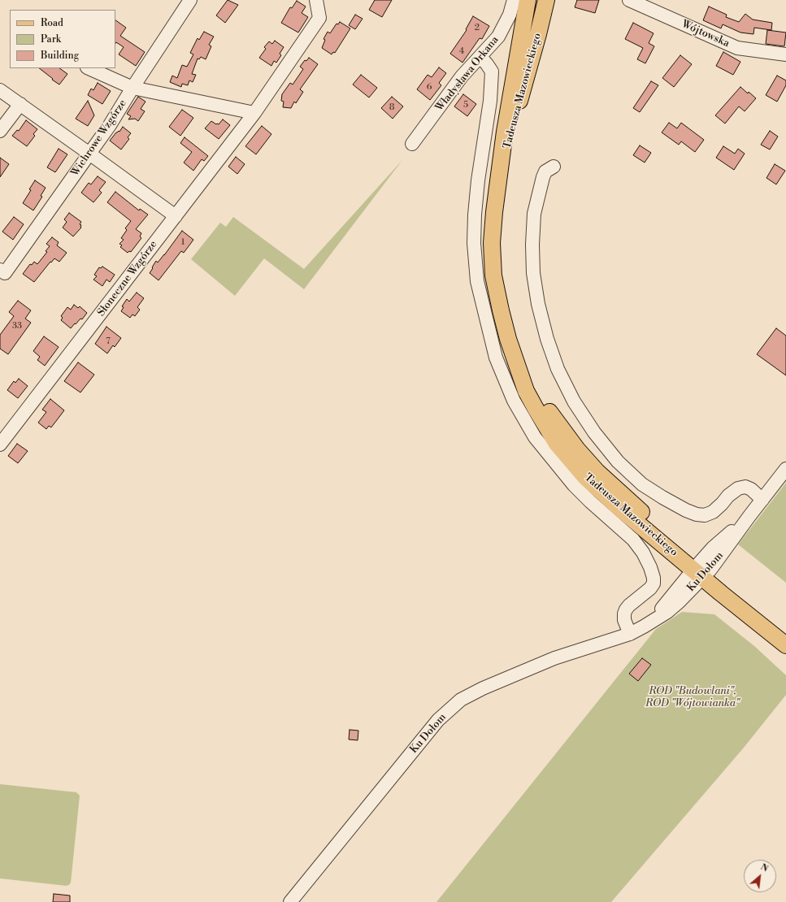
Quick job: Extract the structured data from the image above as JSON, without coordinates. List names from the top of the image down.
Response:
{
  "streets": {
    "main road": ["Tadeusza Mazowieckiego"],
    "street": [
      "Wójtowska",
      "Władysława Orkana",
      "Wichrowe Wzgórze",
      "Słoneczne Wzgórze",
      "Ku Dołom"
    ]
  },
  "crossings": [
    ["Tadeusza Mazowieckiego", "Ku Dołom"]
  ],
  "parks": ["ROD \"Budowlani\", ROD \"Wójtowianka\""],
  "house_numbers": [
    "2",
    "4",
    "6",
    "5",
    "8",
    "1",
    "33",
    "7"
  ],
  "legend": ["Road", "Park", "Building"],
  "north": "top right"
}
